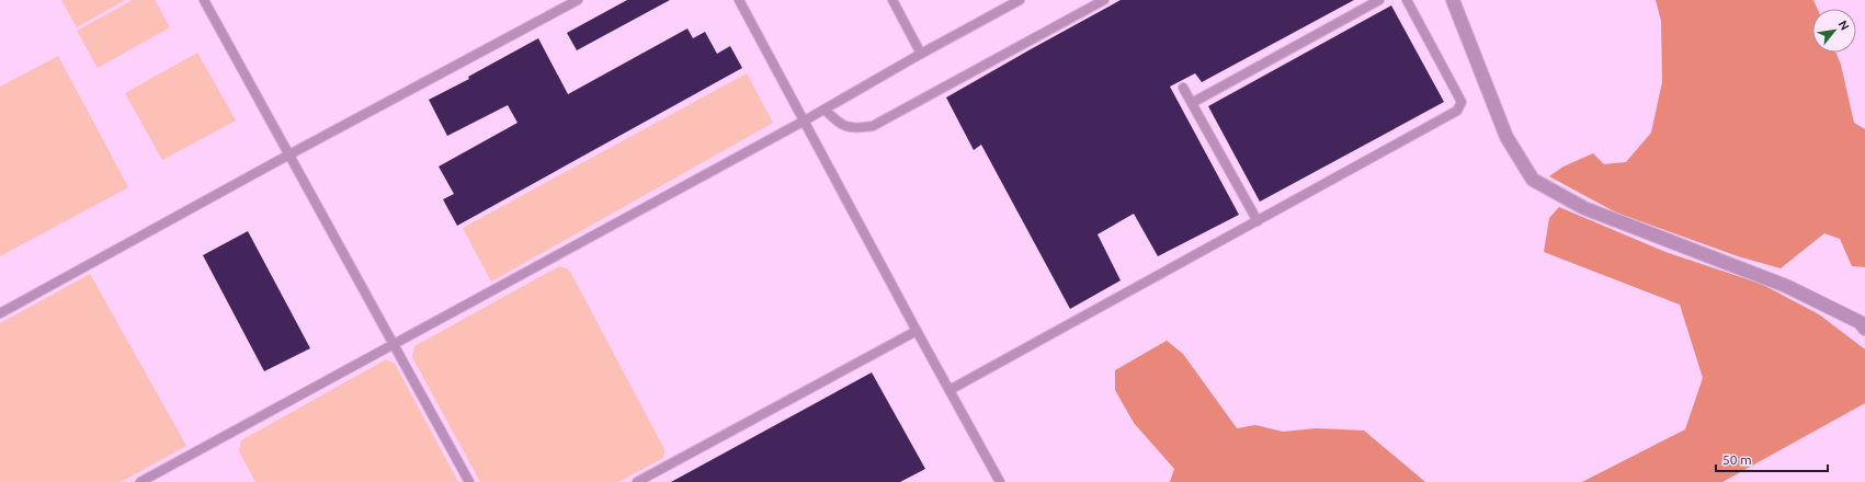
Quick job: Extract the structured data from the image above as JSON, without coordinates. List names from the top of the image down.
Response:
{
  "scale_bar": "50 m",
  "north": "top right"
}
